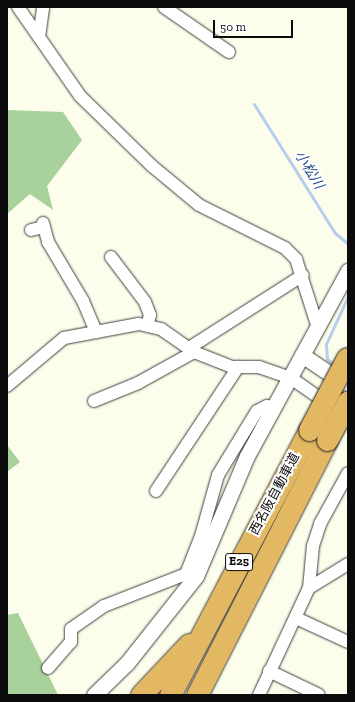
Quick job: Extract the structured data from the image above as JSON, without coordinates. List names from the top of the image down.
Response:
{
  "streets": {
    "highway": ["西名阪自動車道", "E25"]
  },
  "water": ["小松川"],
  "scale_bar": "50 m"
}
